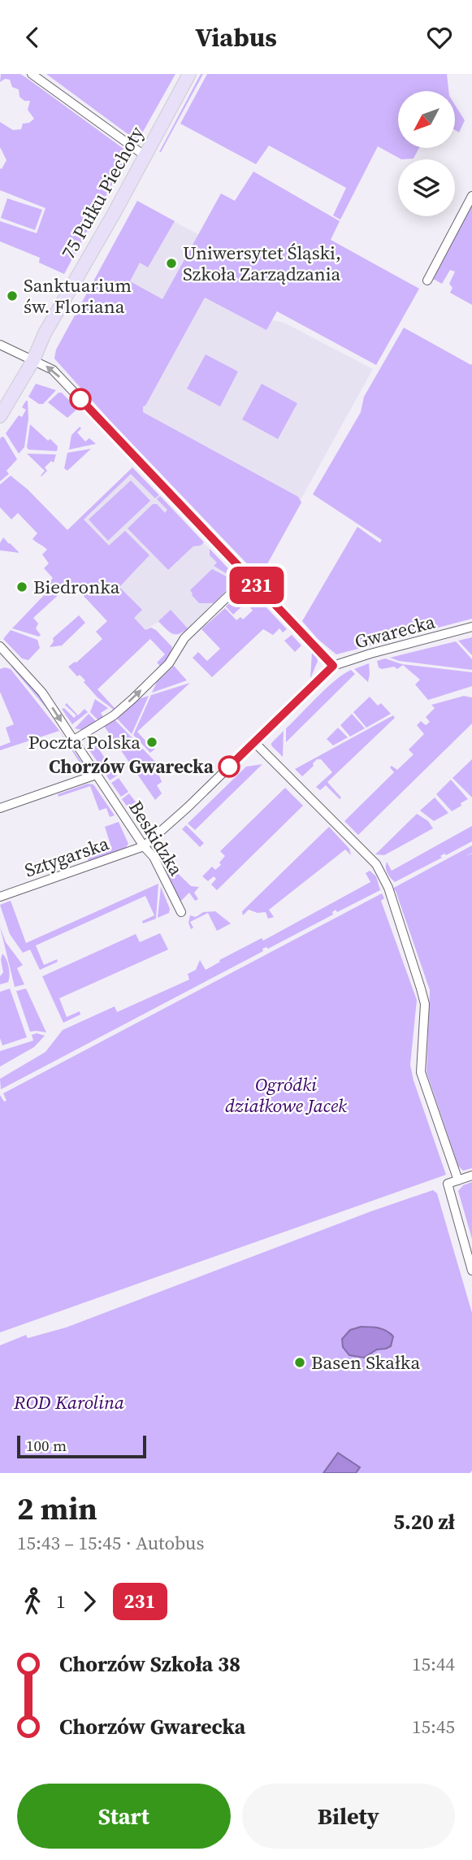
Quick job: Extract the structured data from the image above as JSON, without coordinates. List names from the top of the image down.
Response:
{
  "streets": {
    "main road": ["75 Pułku Piechoty"],
    "street": ["Gwarecka", "Beskidzka", "Sztygarska"]
  },
  "crossings": [
    ["Gwarecka", "Beskidzka"],
    ["Gwarecka", "Sztygarska"],
    ["Beskidzka", "Sztygarska"]
  ],
  "one_way": ["Beskidzka"],
  "parks": ["Ogródki działkowe Jacek", "ROD Karolina"],
  "places": [
    "Uniwersytet Śląski, Szkoła Zarządzania",
    "Sanktuarium św. Floriana",
    "Biedronka",
    "Poczta Polska",
    "Chorzów Gwarecka",
    "Basen Skałka"
  ],
  "lines": ["bus line 231"],
  "scale_bar": "100 m",
  "north": "bottom left",
  "page": {
    "header": "Viabus",
    "on_map": "231",
    "scale": "100 m",
    "heading": ["2 min", "15:43 – 15:45 · Autobus", "5.20 zł"],
    "legs": ["1", "231"],
    "list": [
      {
        "name": "Chorzów Szkoła 38",
        "value": "15:44"
      },
      {
        "name": "Chorzów Gwarecka",
        "value": "15:45"
      }
    ],
    "buttons": ["Start", "Bilety"]
  }
}
